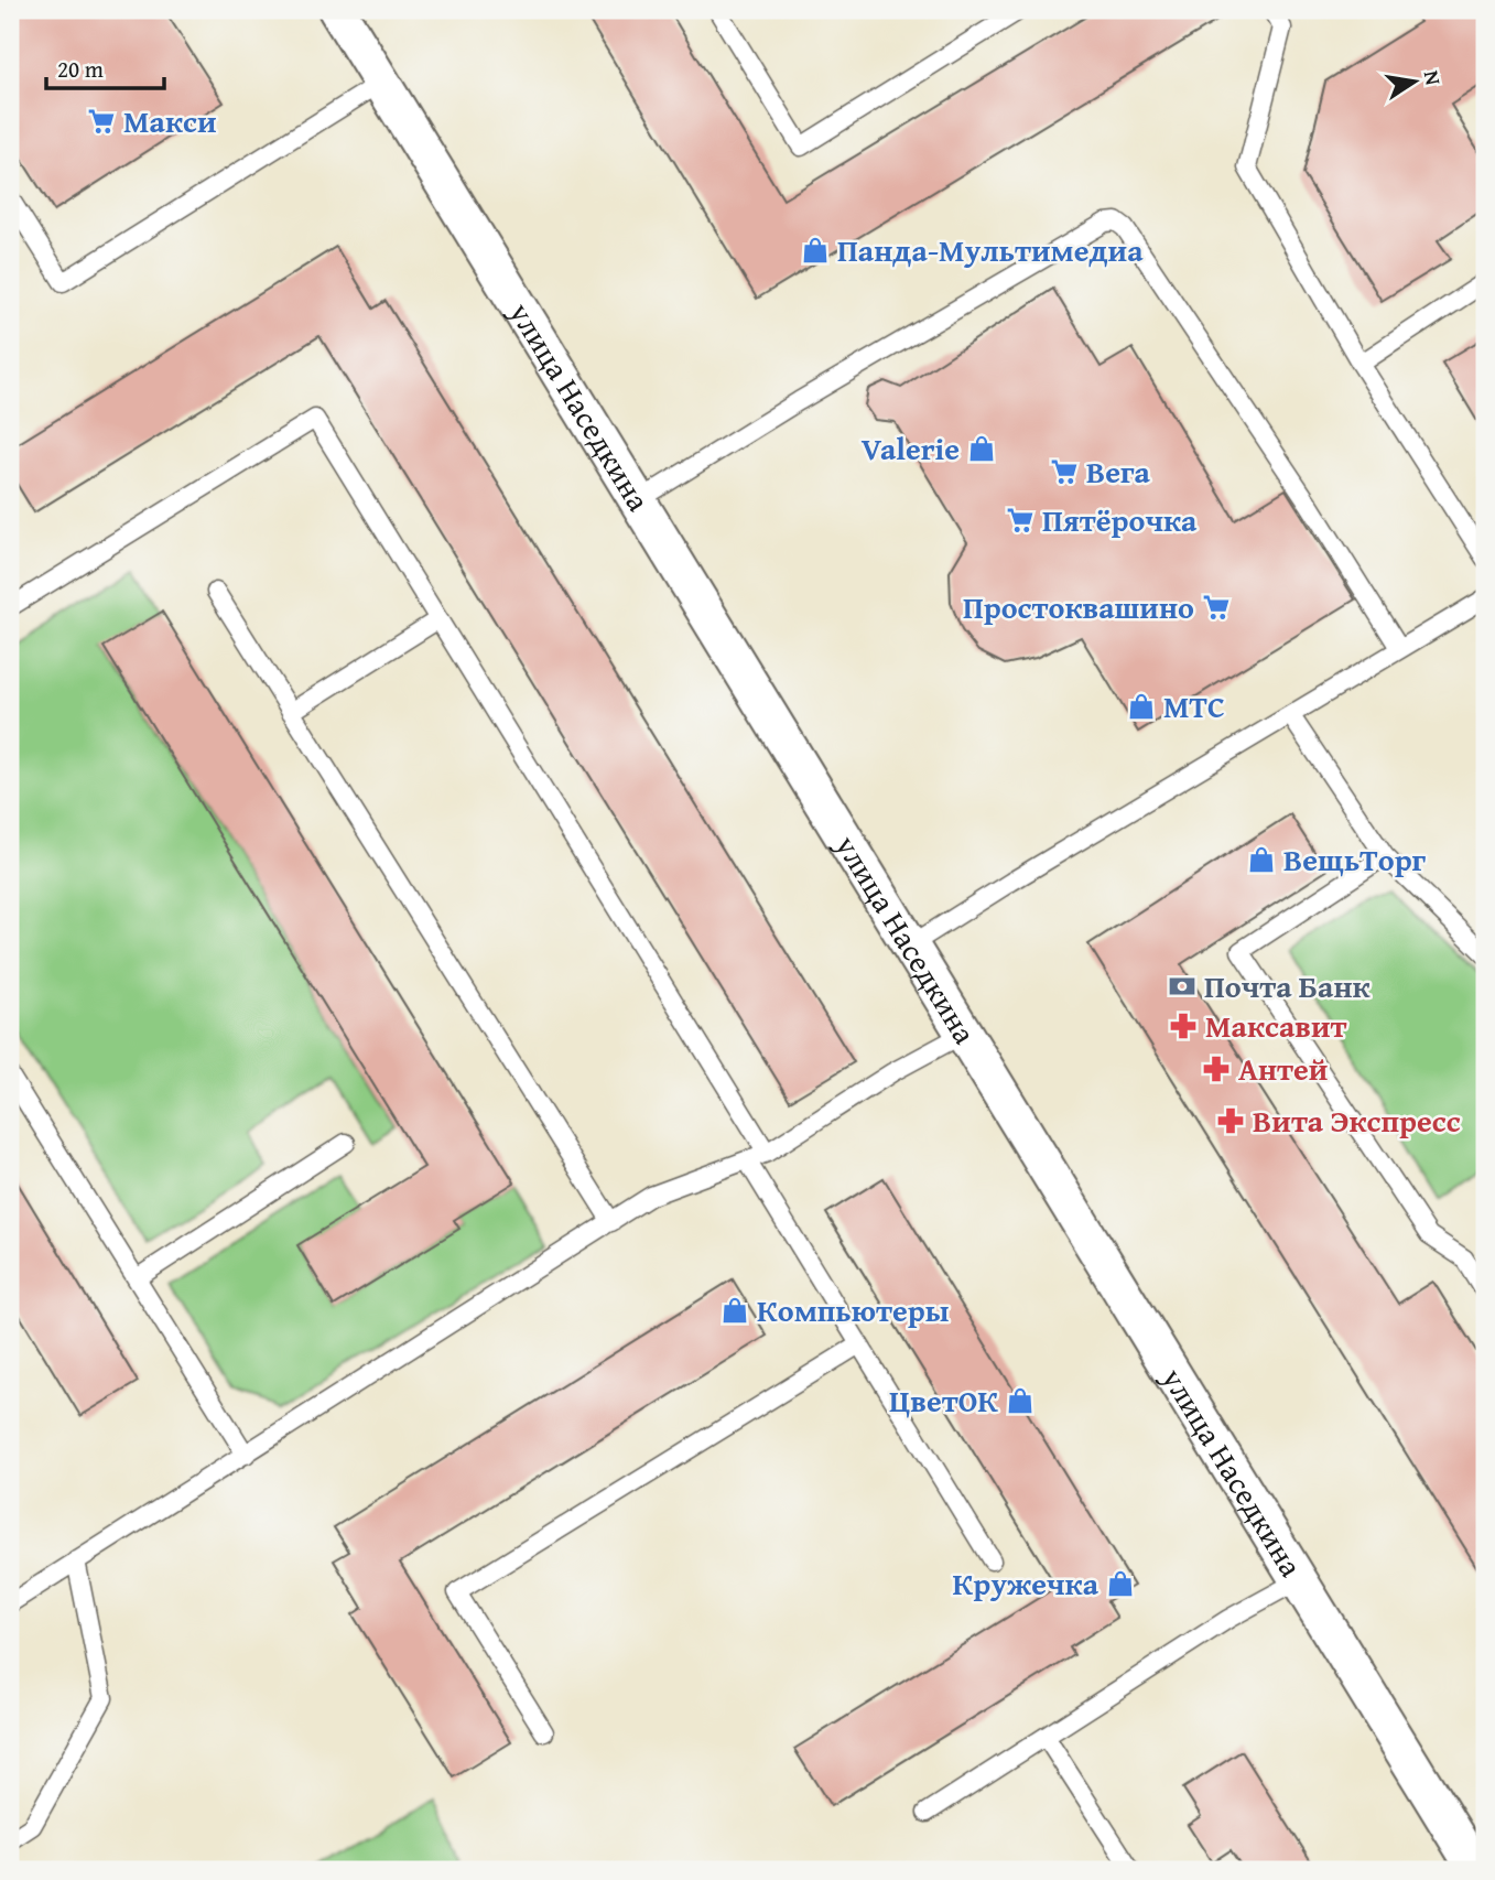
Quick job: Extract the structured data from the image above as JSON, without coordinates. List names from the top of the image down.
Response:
{
  "streets": {
    "street": ["улица Наседкина"]
  },
  "places": {
    "supermarket": [
      "Макси",
      "Вега",
      "Пятёрочка",
      "Простоквашино"
    ],
    "shop": [
      "Панда-Мультимедиа",
      "Valerie",
      "МТС",
      "ВещьТорг",
      "Компьютеры",
      "ЦветОК",
      "Кружечка"
    ],
    "bank": ["Почта Банк"],
    "pharmacy": ["Максавит", "Антей", "Вита Экспресс"]
  },
  "scale_bar": "20 m",
  "north": "right"
}
